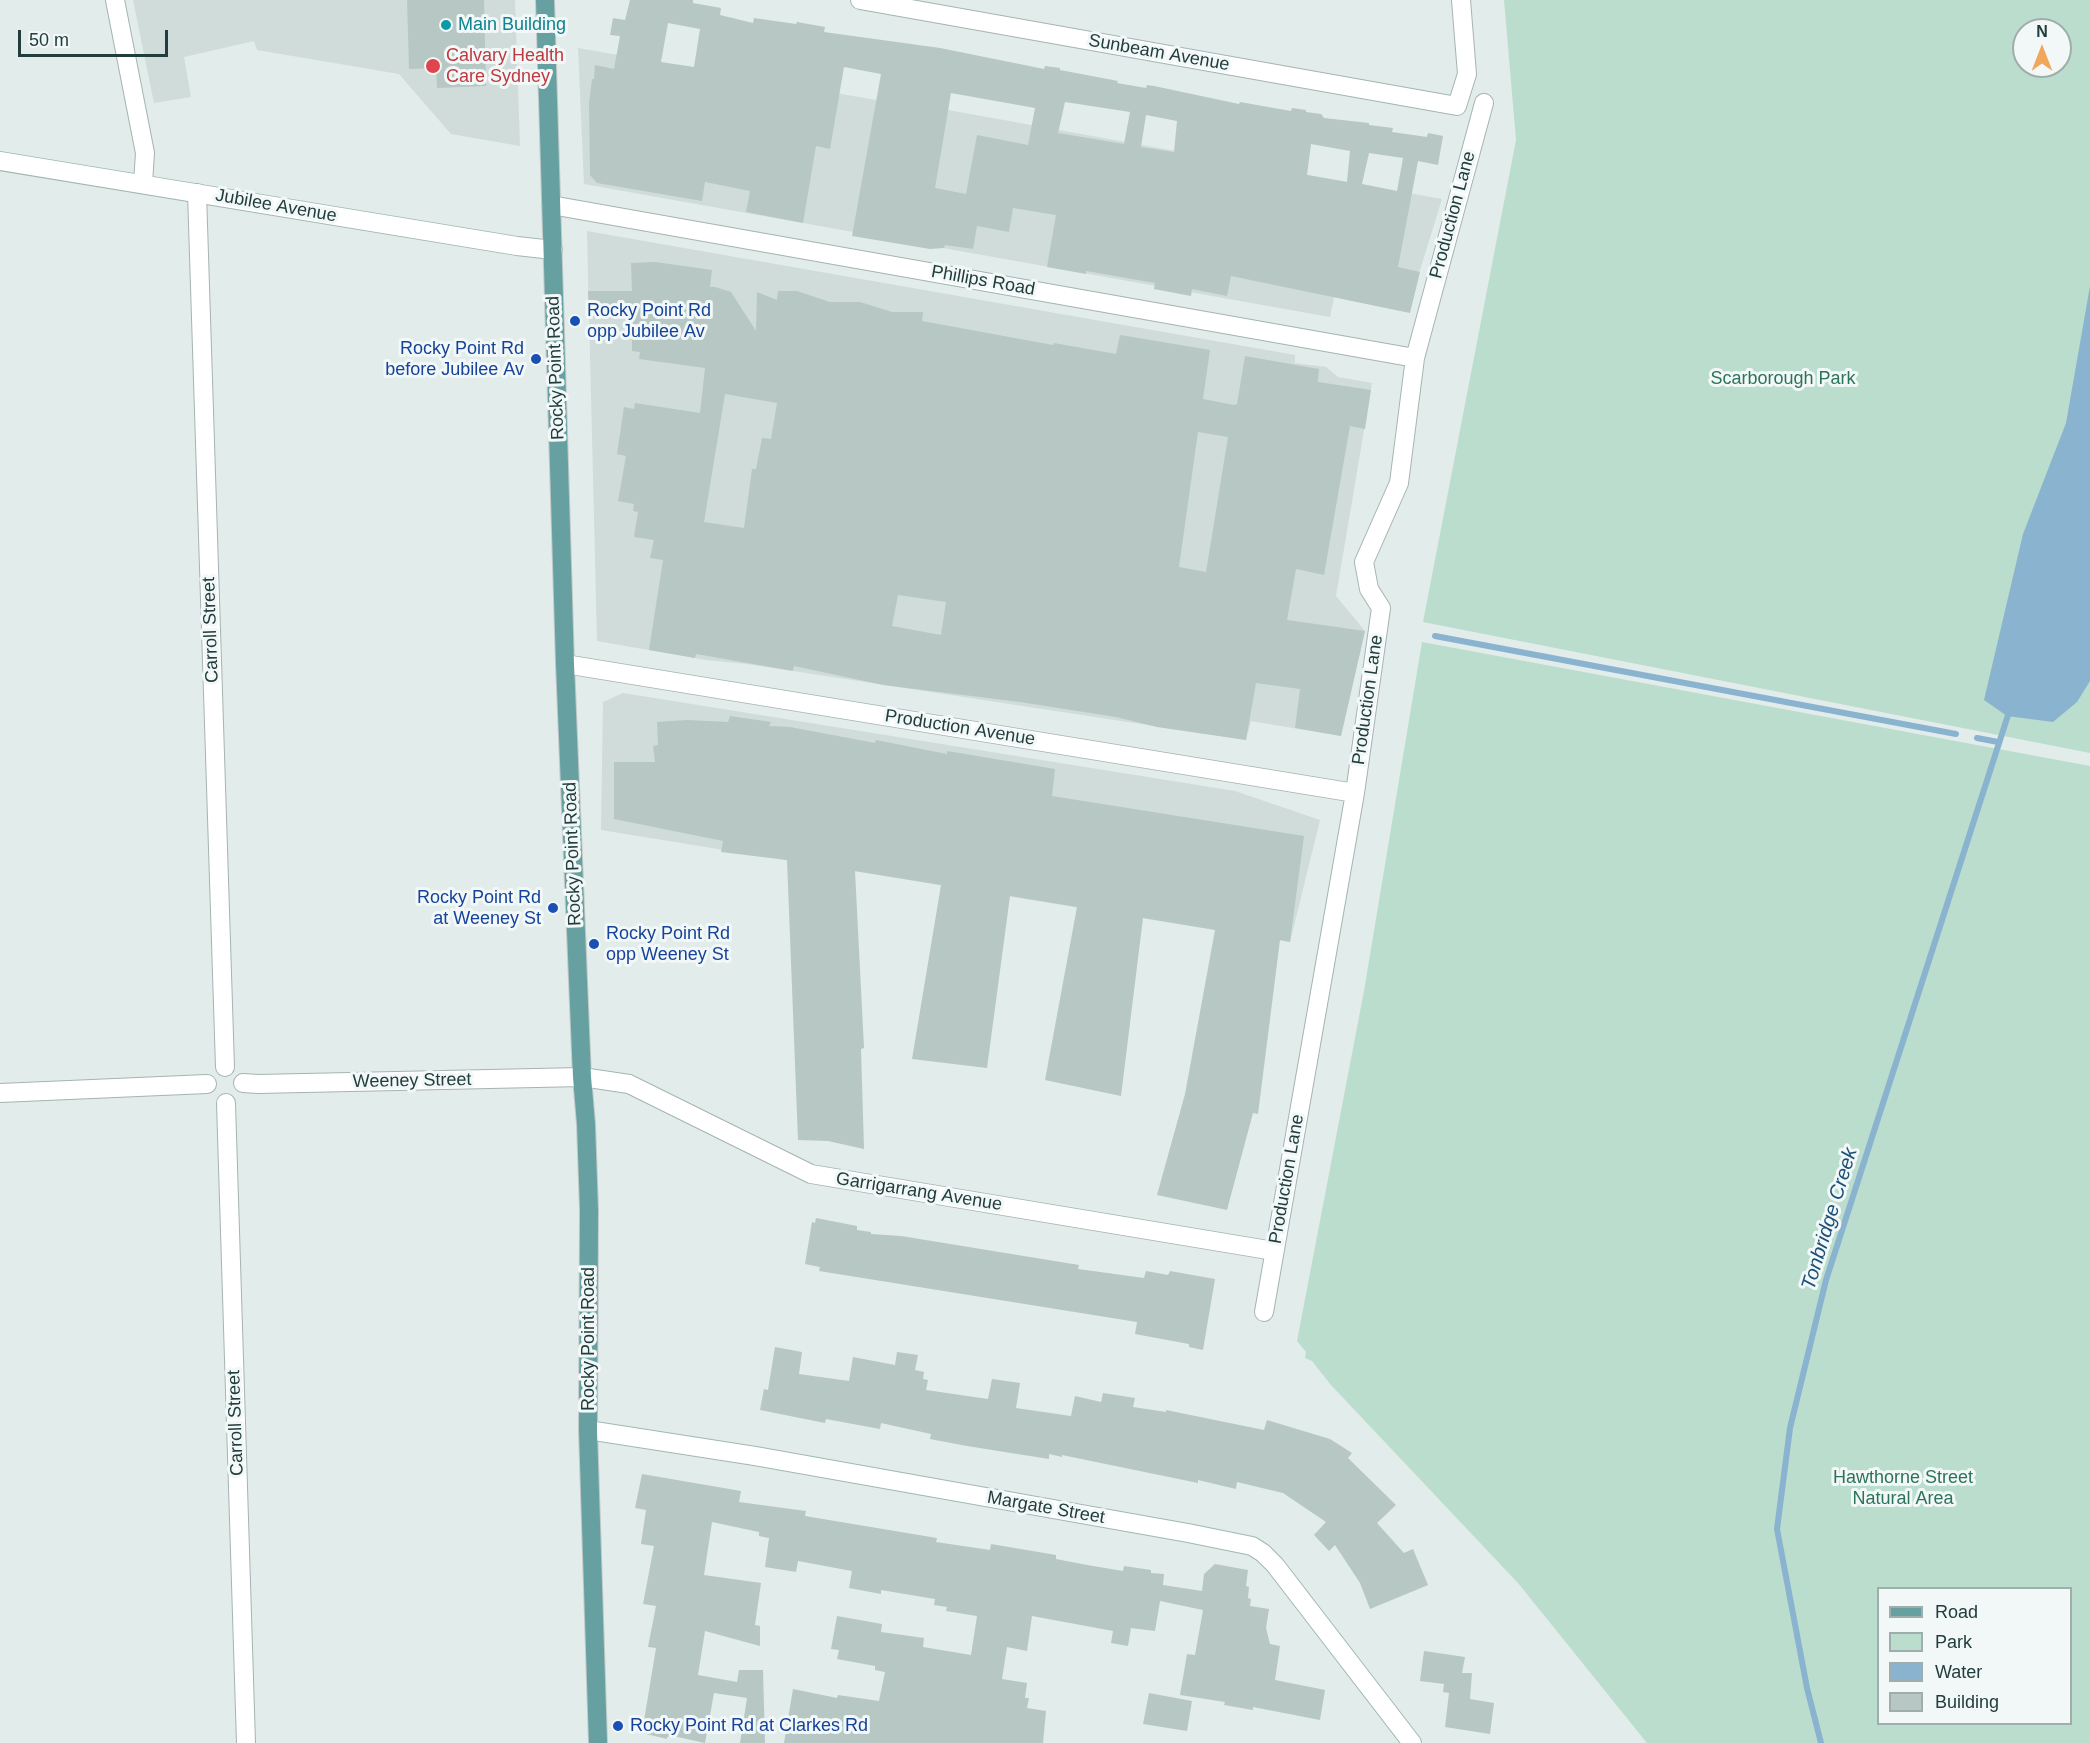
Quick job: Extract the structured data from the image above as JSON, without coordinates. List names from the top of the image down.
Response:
{
  "streets": {
    "main road": ["Rocky Point Road"],
    "street": [
      "Sunbeam Avenue",
      "Jubilee Avenue",
      "Production Lane",
      "Phillips Road",
      "Carroll Street",
      "Production Avenue",
      "Weeney Street",
      "Garrigarrang Avenue",
      "Margate Street"
    ]
  },
  "crossings": [
    ["Jubilee Avenue", "Rocky Point Road"],
    ["Jubilee Avenue", "Carroll Street"],
    ["Production Lane", "Phillips Road"],
    ["Production Lane", "Production Avenue"],
    ["Production Lane", "Garrigarrang Avenue"],
    ["Phillips Road", "Rocky Point Road"],
    ["Rocky Point Road", "Production Avenue"],
    ["Rocky Point Road", "Weeney Street"],
    ["Rocky Point Road", "Garrigarrang Avenue"],
    ["Rocky Point Road", "Margate Street"],
    ["Carroll Street", "Weeney Street"],
    ["Weeney Street", "Garrigarrang Avenue"]
  ],
  "water": ["Tonbridge Creek"],
  "parks": ["Scarborough Park", "Hawthorne Street Natural Area"],
  "places": [
    "Main Building",
    "Calvary Health Care Sydney",
    "Rocky Point Rd opp Jubilee Av",
    "Rocky Point Rd before Jubilee Av",
    "Rocky Point Rd at Weeney St",
    "Rocky Point Rd opp Weeney St",
    "Rocky Point Rd at Clarkes Rd"
  ],
  "legend": [
    "Road",
    "Park",
    "Water",
    "Building"
  ],
  "scale_bar": "50 m",
  "north": "top"
}
